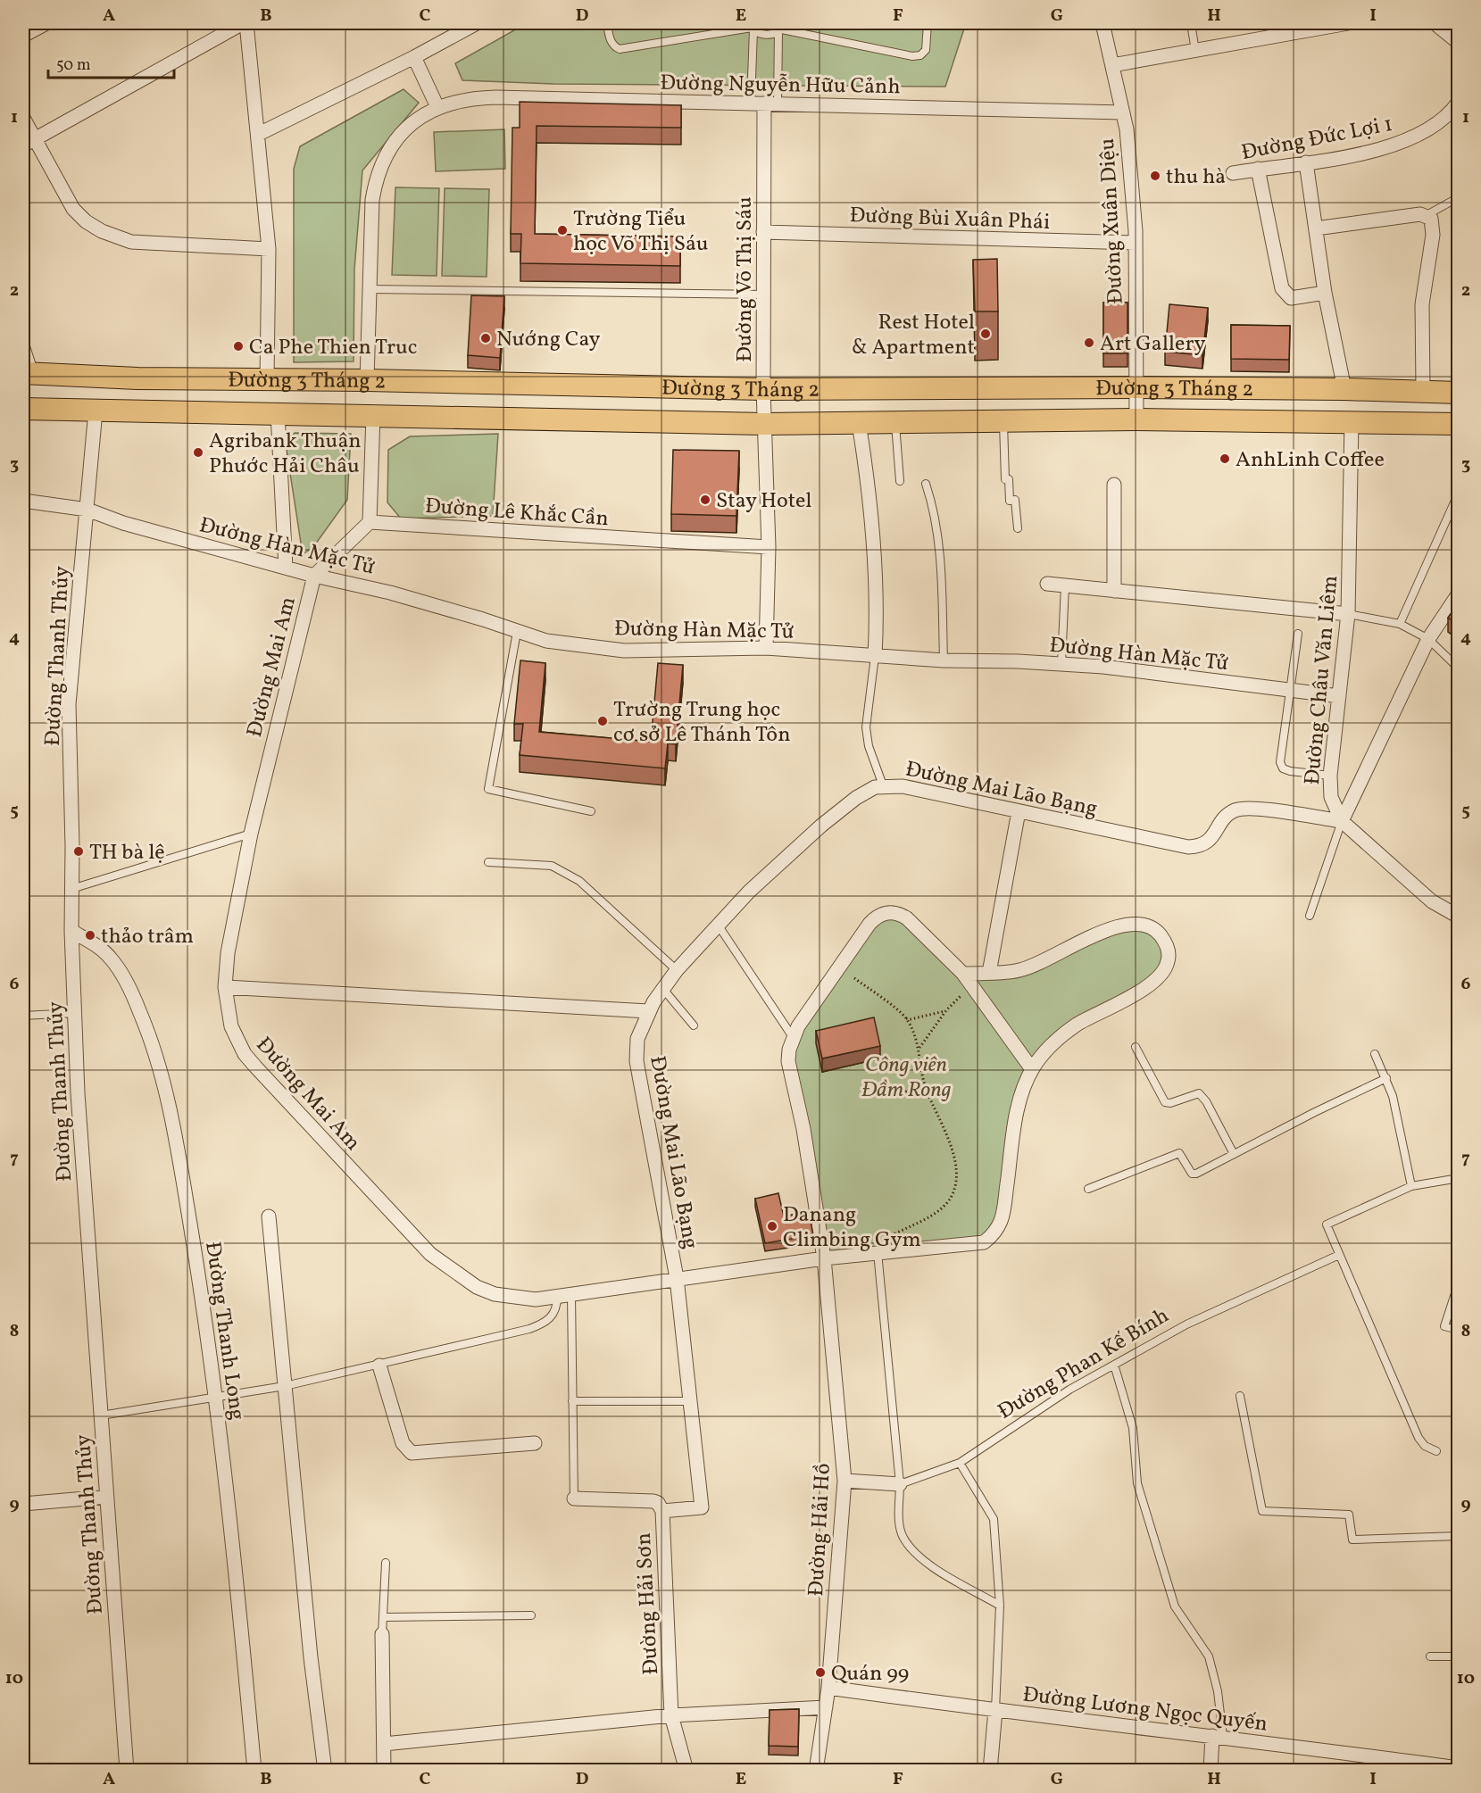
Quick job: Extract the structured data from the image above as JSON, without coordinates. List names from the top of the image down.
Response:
{
  "streets": {
    "main road": ["Đường 3 Tháng 2"],
    "street": [
      "Đường Nguyễn Hữu Cảnh",
      "Đường Đức Lợi 1",
      "Đường Bùi Xuân Phái",
      "Đường Xuân Diệu",
      "Đường Võ Thị Sáu",
      "Đường Lê Khắc Cần",
      "Đường Hàn Mặc Tử",
      "Đường Thanh Thủy",
      "Đường Mai Am",
      "Đường Châu Văn Liêm",
      "Đường Mai Lão Bạng",
      "Đường Thanh Long",
      "Đường Phan Kế Bính",
      "Đường Hải Hồ",
      "Đường Hải Sơn",
      "Đường Lương Ngọc Quyến"
    ]
  },
  "crossings": [
    ["Đường Nguyễn Hữu Cảnh", "Đường Xuân Diệu"],
    ["Đường Nguyễn Hữu Cảnh", "Đường Võ Thị Sáu"],
    ["Đường Nguyễn Hữu Cảnh", "Đường 3 Tháng 2"],
    ["Đường Bùi Xuân Phái", "Đường Xuân Diệu"],
    ["Đường Bùi Xuân Phái", "Đường Võ Thị Sáu"],
    ["Đường Xuân Diệu", "Đường 3 Tháng 2"],
    ["Đường Võ Thị Sáu", "Đường 3 Tháng 2"],
    ["Đường Võ Thị Sáu", "Đường Lê Khắc Cần"],
    ["Đường Võ Thị Sáu", "Đường Hàn Mặc Tử"],
    ["Đường 3 Tháng 2", "Đường Thanh Thủy"],
    ["Đường 3 Tháng 2", "Đường Châu Văn Liêm"],
    ["Đường Lê Khắc Cần", "Đường Mai Am"],
    ["Đường Hàn Mặc Tử", "Đường Thanh Thủy"],
    ["Đường Hàn Mặc Tử", "Đường Mai Am"],
    ["Đường Hàn Mặc Tử", "Đường Châu Văn Liêm"],
    ["Đường Thanh Thủy", "Đường Thanh Long"],
    ["Đường Mai Am", "Đường Mai Lão Bạng"],
    ["Đường Mai Am", "Đường Hải Hồ"],
    ["Đường Mai Am", "Đường Hải Sơn"],
    ["Đường Châu Văn Liêm", "Đường Mai Lão Bạng"],
    ["Đường Mai Lão Bạng", "Đường Hải Sơn"],
    ["Đường Phan Kế Bính", "Đường Hải Hồ"],
    ["Đường Hải Hồ", "Đường Lương Ngọc Quyến"]
  ],
  "parks": ["Công viên Đầm Rong"],
  "places": [
    "thu hà",
    "Trường Tiểu học Võ Thị Sáu",
    "Rest Hotel & Apartment",
    "Nướng Cay",
    "Art Gallery",
    "Ca Phe Thien Truc",
    "Agribank Thuận Phước Hải Châu",
    "AnhLinh Coffee",
    "Stay Hotel",
    "Trường Trung học cơ sở Lê Thánh Tôn",
    "TH bà lệ",
    "thảo trâm",
    "Danang Climbing Gym",
    "Quán 99"
  ],
  "scale_bar": "50 m",
  "grid": {
    "columns": [
      "A",
      "B",
      "C",
      "D",
      "E",
      "F",
      "G",
      "H",
      "I"
    ],
    "rows": [
      "1",
      "2",
      "3",
      "4",
      "5",
      "6",
      "7",
      "8",
      "9",
      "10"
    ]
  }
}
